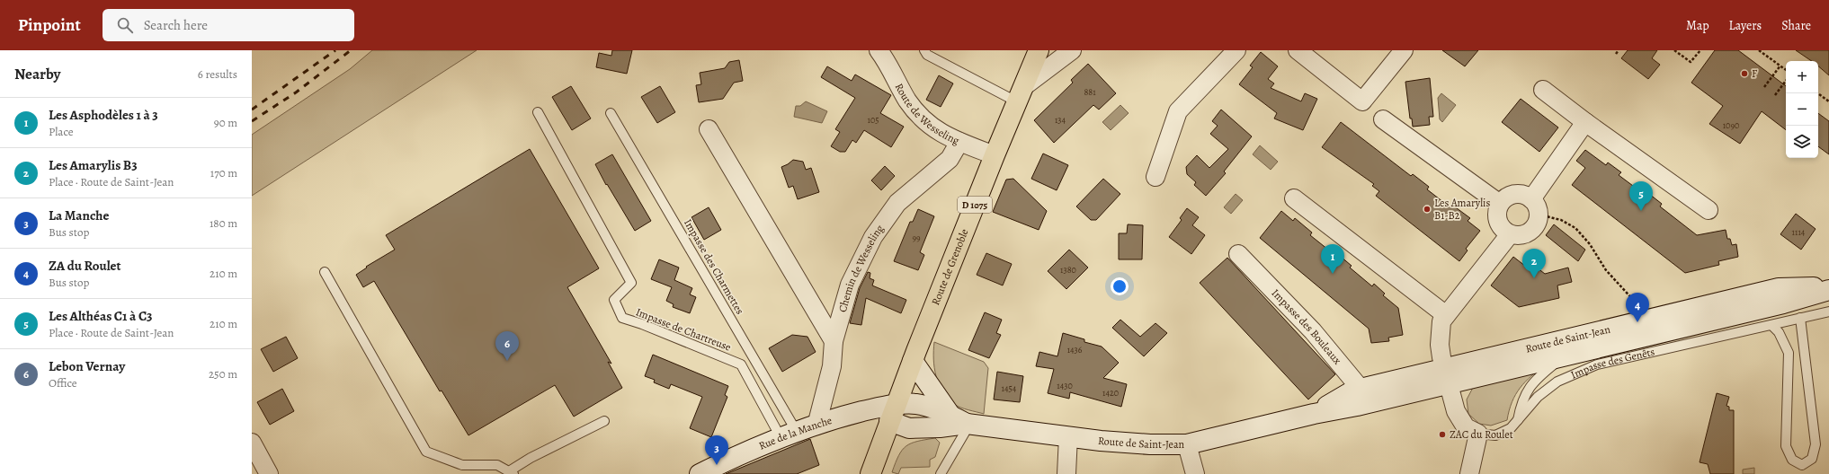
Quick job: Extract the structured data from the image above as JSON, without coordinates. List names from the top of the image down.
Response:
{
  "streets": {
    "main road": [
      "D 1075",
      "Route de Grenoble",
      "Route de Saint-Jean",
      "Rue de la Manche"
    ],
    "street": [
      "Route de Wesseling",
      "Chemin de Wesseling",
      "Impasse des Bouleaux",
      "Impasse des Genêts"
    ],
    "lane": ["Impasse des Charmettes", "Impasse de Chartreuse"]
  },
  "crossings": [
    ["Route de Wesseling", "Route de Grenoble"],
    ["Route de Wesseling", "Chemin de Wesseling"],
    ["D 1075", "Route de Grenoble"],
    ["D 1075", "Route de Saint-Jean"],
    ["D 1075", "Rue de la Manche"],
    ["Impasse des Charmettes", "Impasse de Chartreuse"],
    ["Impasse des Charmettes", "Rue de la Manche"],
    ["Route de Grenoble", "Route de Saint-Jean"],
    ["Route de Grenoble", "Rue de la Manche"],
    ["Chemin de Wesseling", "Rue de la Manche"],
    ["Impasse des Bouleaux", "Route de Saint-Jean"],
    ["Impasse de Chartreuse", "Rue de la Manche"],
    ["Route de Saint-Jean", "Impasse des Genêts"],
    ["Route de Saint-Jean", "Rue de la Manche"]
  ],
  "places": ["F", "Les Amarylis B1-B2", "ZAC du Roulet"],
  "house_numbers": [
    "881",
    "105",
    "134",
    "1090",
    "1114",
    "99",
    "1380",
    "1436",
    "1430",
    "1454",
    "1420"
  ],
  "page": {
    "header": "Pinpoint",
    "search": "Search here",
    "nav": ["Map", "Layers", "Share"],
    "heading": ["Nearby", "6 results"],
    "map_buttons": ["+", "−"],
    "list": [
      {
        "mark": "1",
        "name": "Les Asphodèles 1 à 3",
        "note": "Place",
        "value": "90 m"
      },
      {
        "mark": "2",
        "name": "Les Amarylis B3",
        "note": "Place · Route de Saint-Jean",
        "value": "170 m"
      },
      {
        "mark": "3",
        "name": "La Manche",
        "note": "Bus stop",
        "value": "180 m"
      },
      {
        "mark": "4",
        "name": "ZA du Roulet",
        "note": "Bus stop",
        "value": "210 m"
      },
      {
        "mark": "5",
        "name": "Les Althéas C1 à C3",
        "note": "Place · Route de Saint-Jean",
        "value": "210 m"
      },
      {
        "mark": "6",
        "name": "Lebon Vernay",
        "note": "Office",
        "value": "250 m"
      }
    ],
    "pins": [
      "5",
      "1",
      "2",
      "4",
      "6",
      "3"
    ]
  }
}
